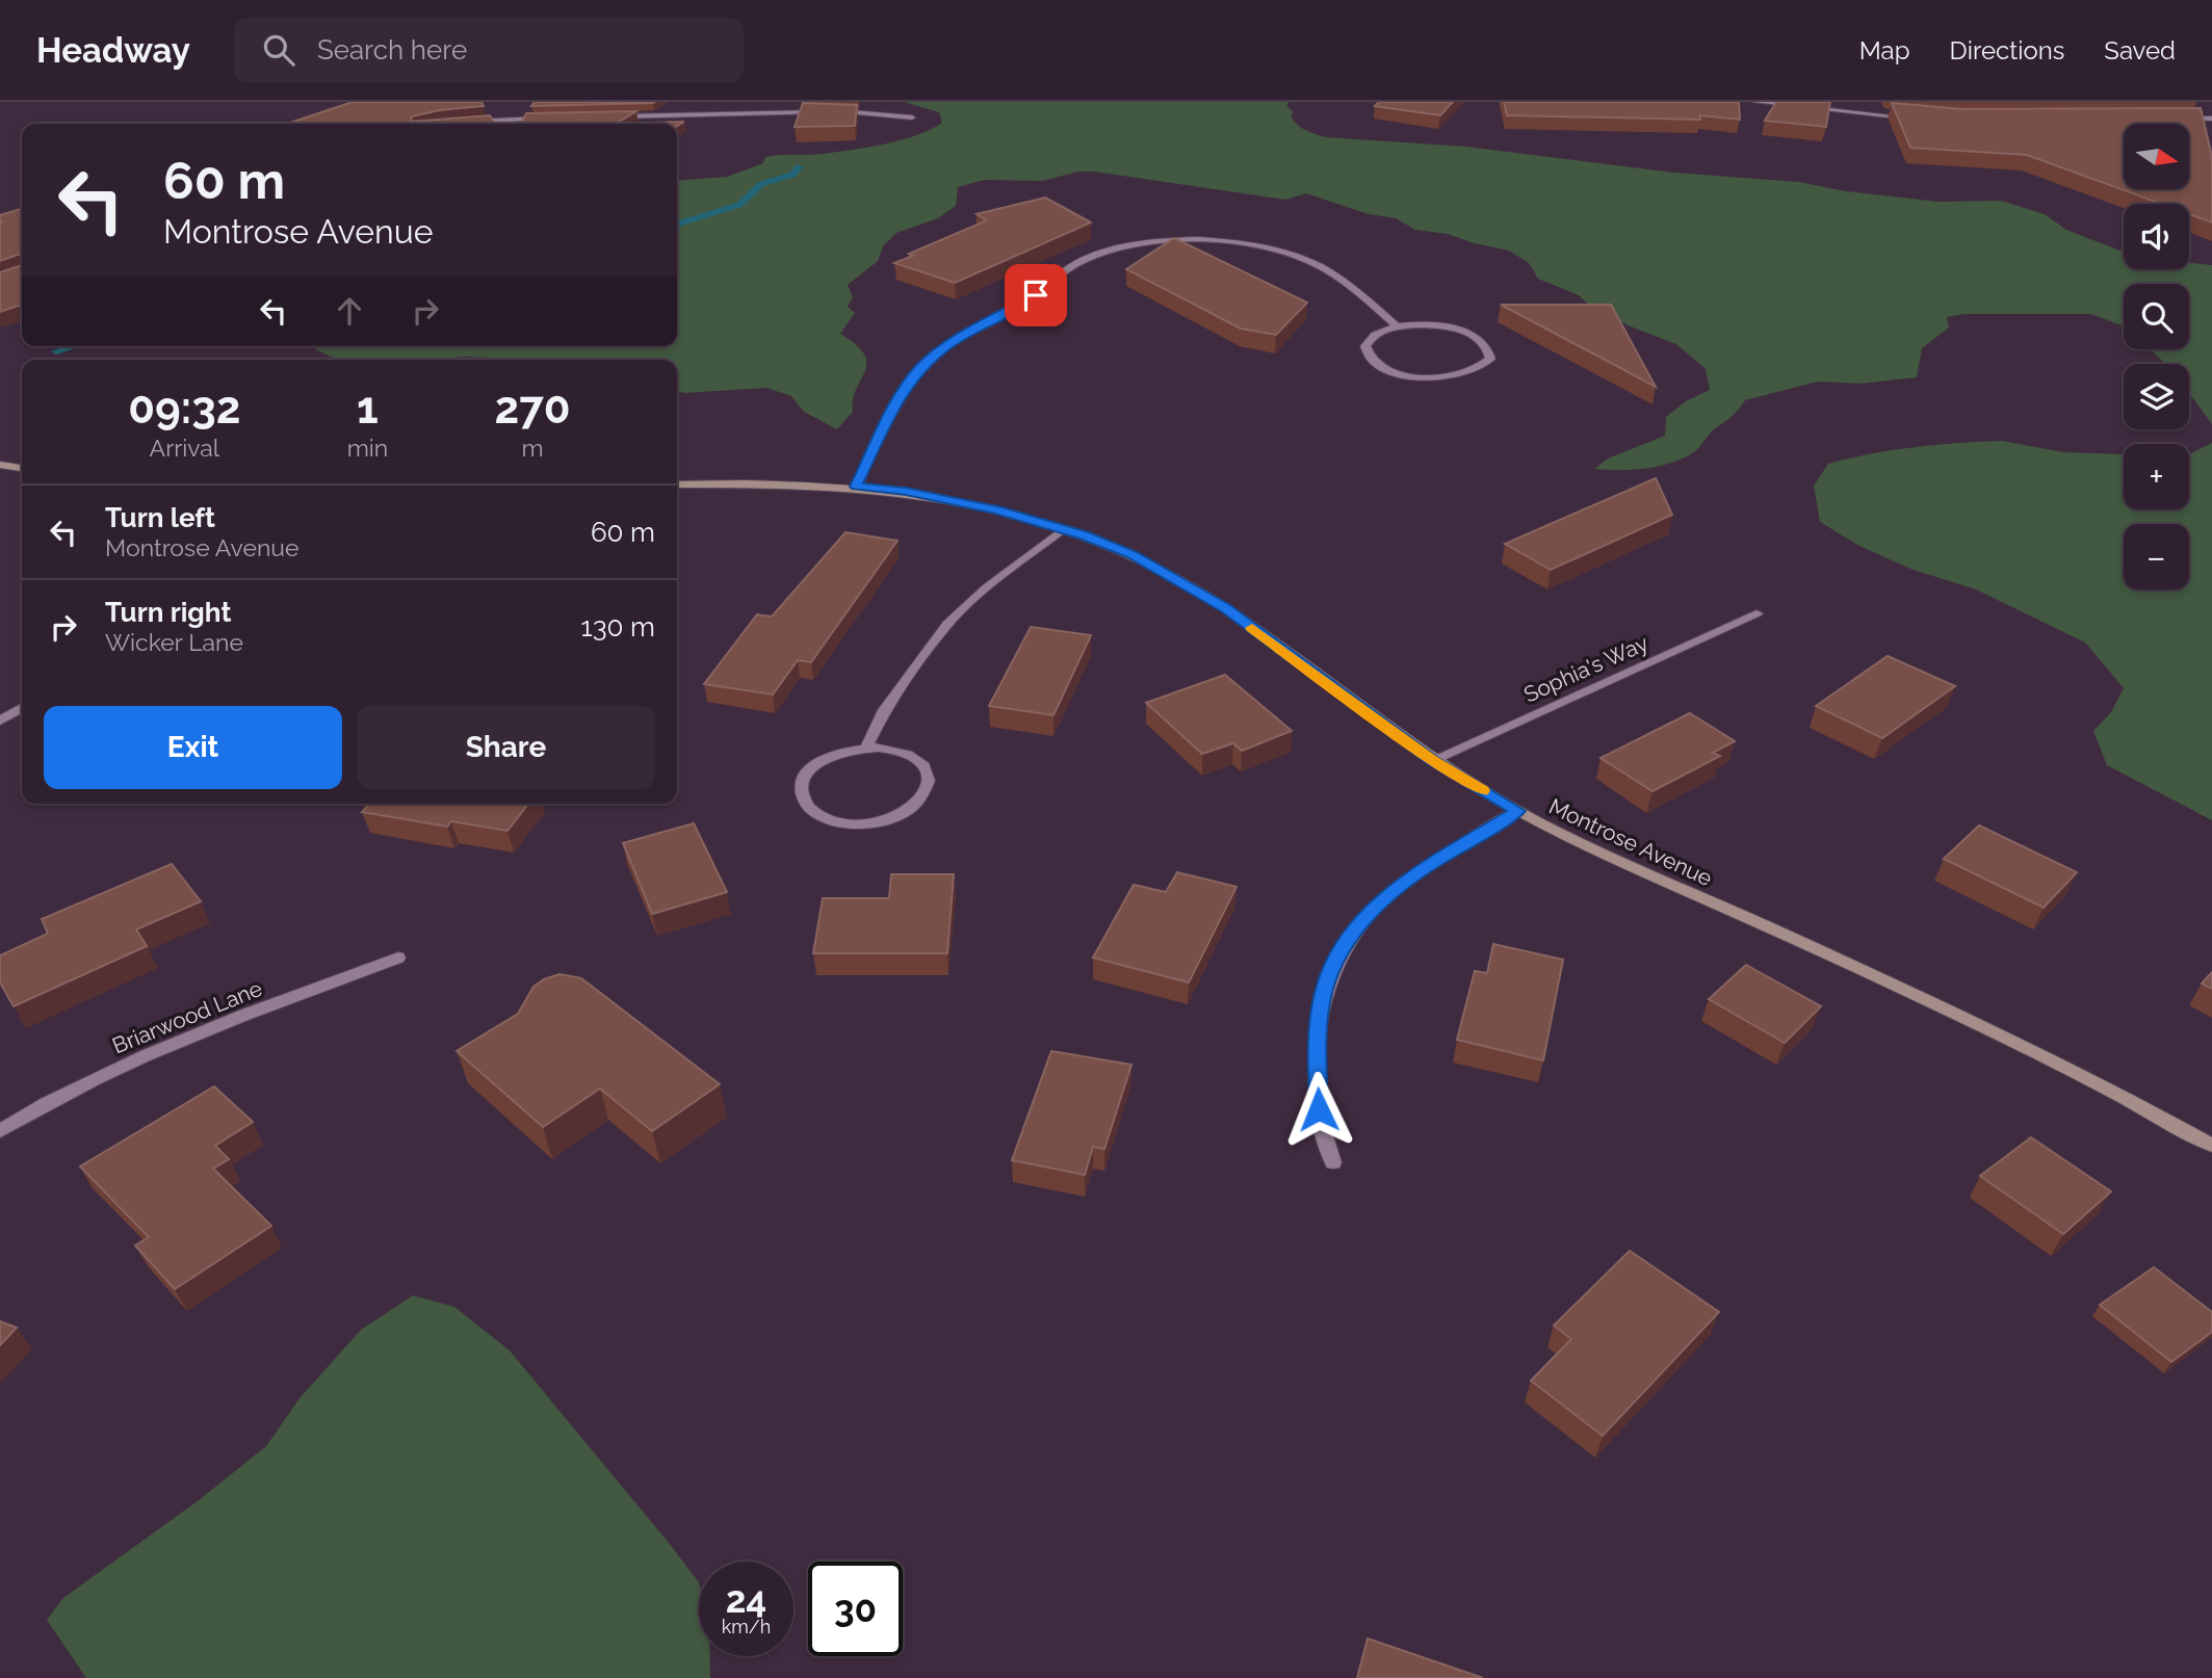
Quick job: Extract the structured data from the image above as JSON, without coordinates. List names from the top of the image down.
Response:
{
  "streets": {
    "main road": ["Montrose Avenue"],
    "street": ["Sophia's Way", "Briarwood Lane"]
  },
  "crossings": [
    ["Sophia's Way", "Montrose Avenue"]
  ],
  "north": "right",
  "page": {
    "header": "Headway",
    "search": "Search here",
    "nav": ["Map", "Directions", "Saved"],
    "map_buttons": ["+", "−"],
    "turn": ["60 m", "Montrose Avenue"],
    "eta": [
      "09:32",
      "Arrival",
      "1",
      "min",
      "270",
      "m"
    ],
    "list": [
      {
        "name": "Turn left",
        "note": "Montrose Avenue",
        "value": "60 m"
      },
      {
        "name": "Turn right",
        "note": "Wicker Lane",
        "value": "130 m"
      }
    ],
    "buttons": ["Exit", "Share"],
    "speed": "24 km/h",
    "limit": "30"
  }
}
